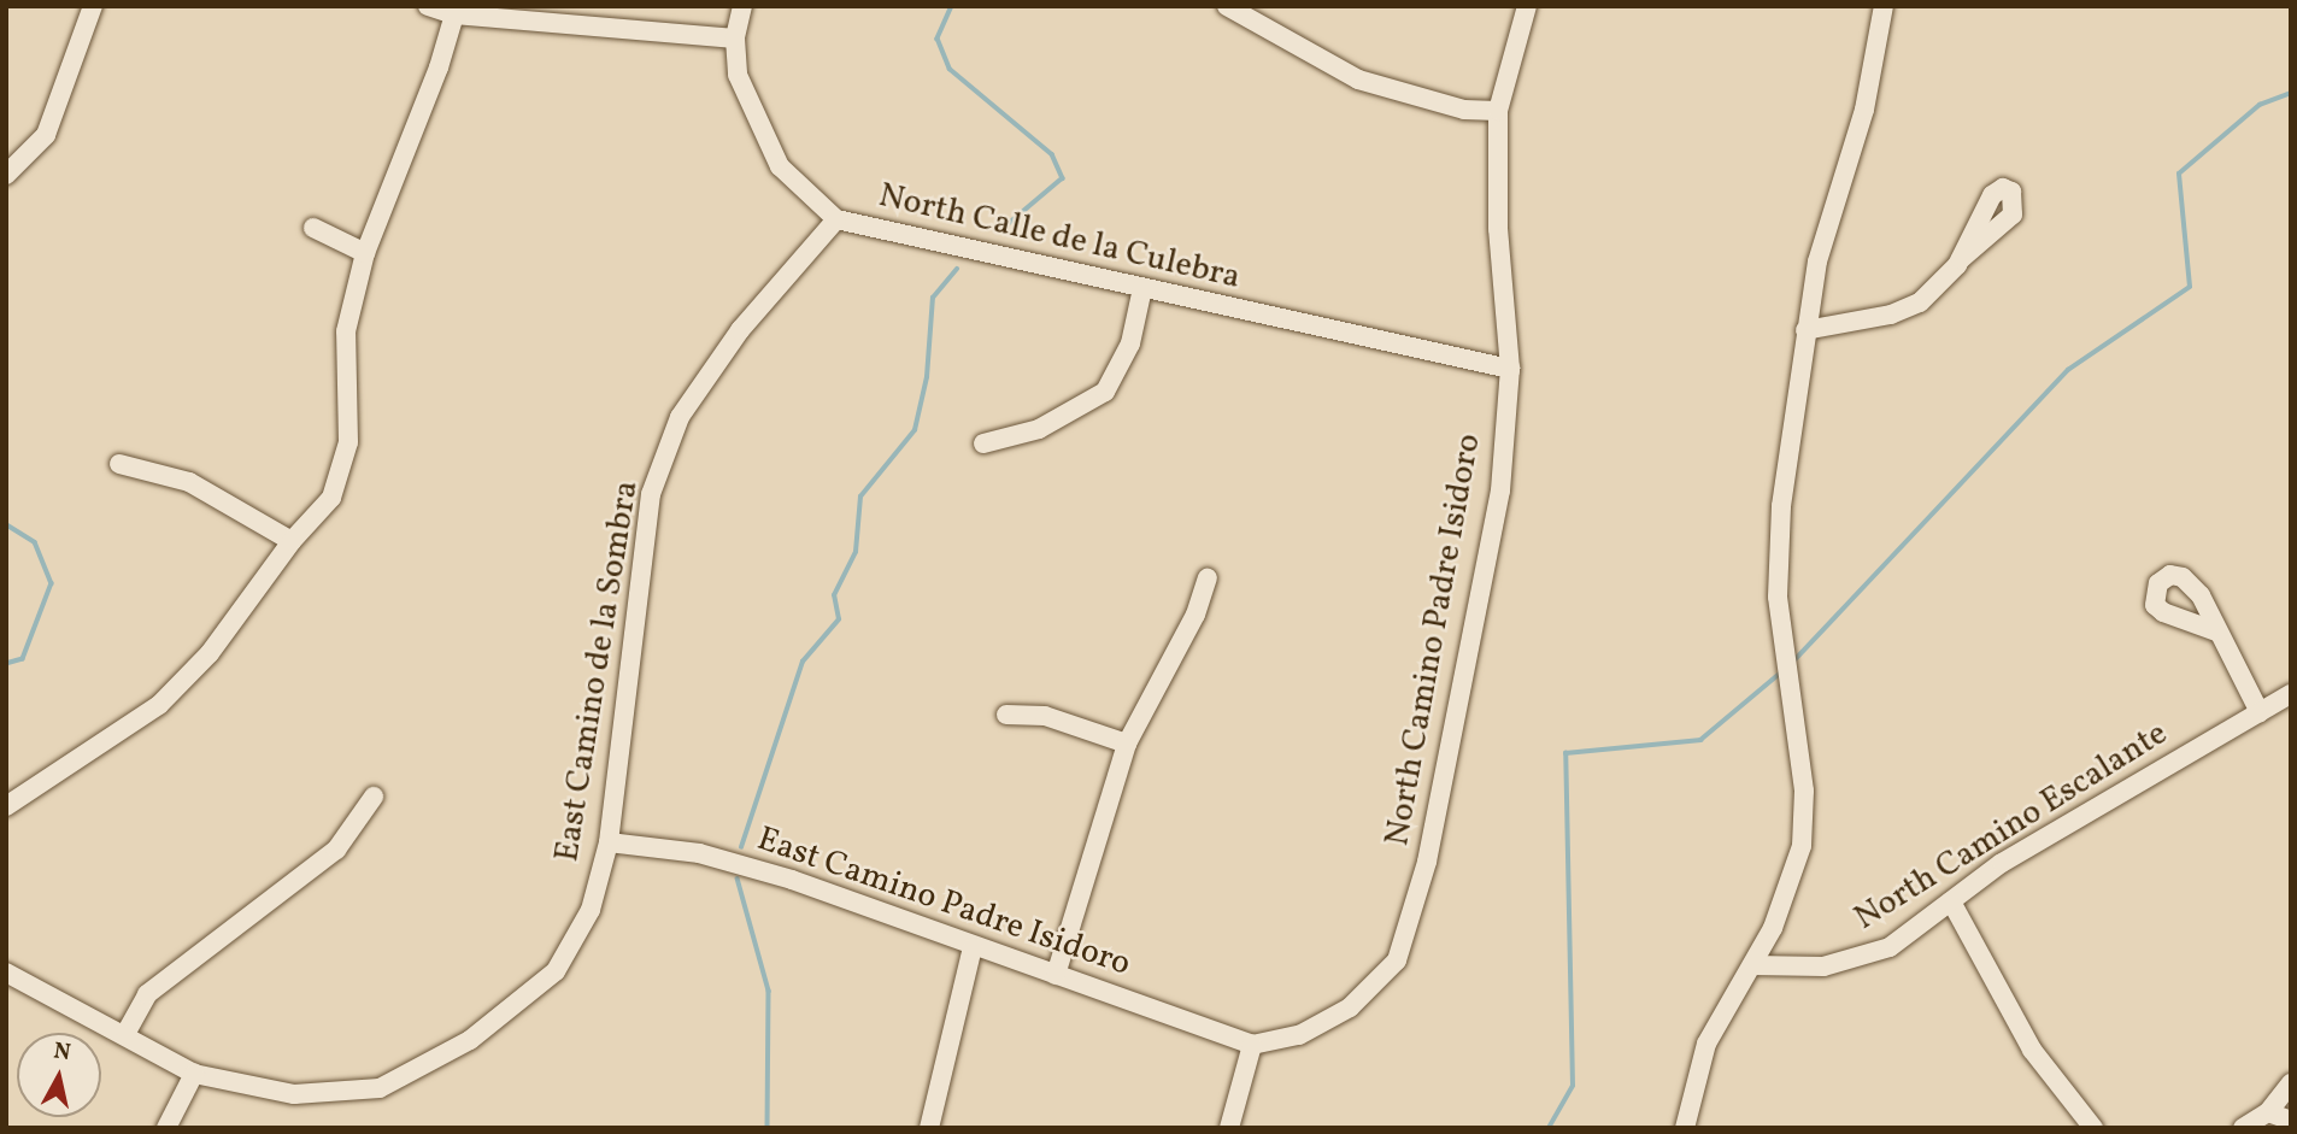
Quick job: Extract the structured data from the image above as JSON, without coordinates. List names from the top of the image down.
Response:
{
  "streets": {
    "street": [
      "North Calle de la Culebra",
      "North Camino Padre Isidoro",
      "East Camino de la Sombra",
      "North Camino Escalante",
      "East Camino Padre Isidoro"
    ]
  },
  "crossings": [
    ["North Calle de la Culebra", "North Camino Padre Isidoro"],
    ["North Calle de la Culebra", "East Camino de la Sombra"],
    ["North Camino Padre Isidoro", "East Camino Padre Isidoro"],
    ["East Camino de la Sombra", "East Camino Padre Isidoro"]
  ],
  "north": "top"
}
